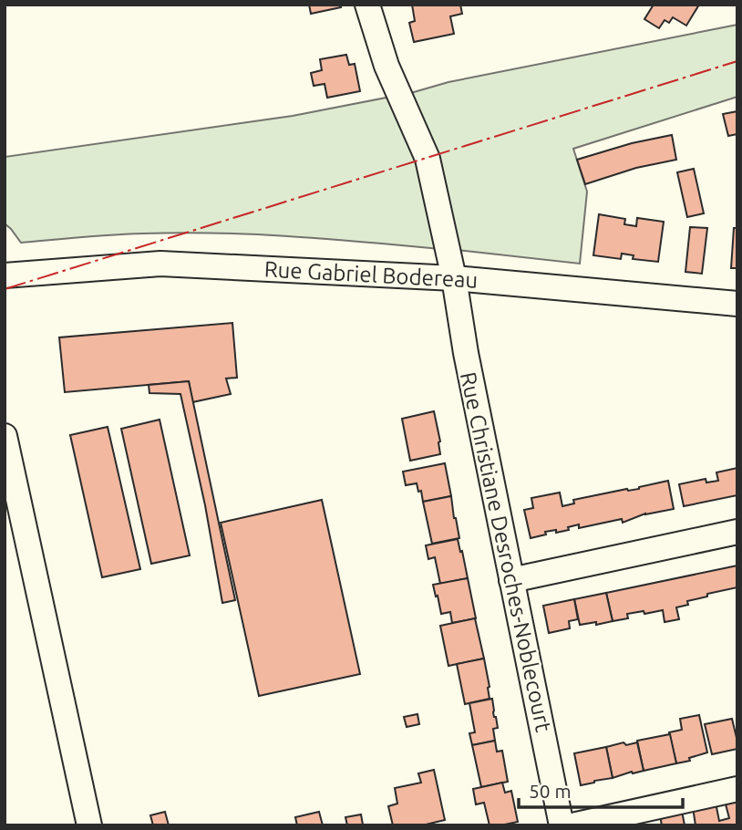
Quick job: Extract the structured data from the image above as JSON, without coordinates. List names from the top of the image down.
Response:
{
  "streets": {
    "street": ["Rue Gabriel Bodereau", "Rue Christiane Desroches-Noblecourt"]
  },
  "crossings": [
    ["Rue Gabriel Bodereau", "Rue Christiane Desroches-Noblecourt"]
  ],
  "scale_bar": "50 m"
}
